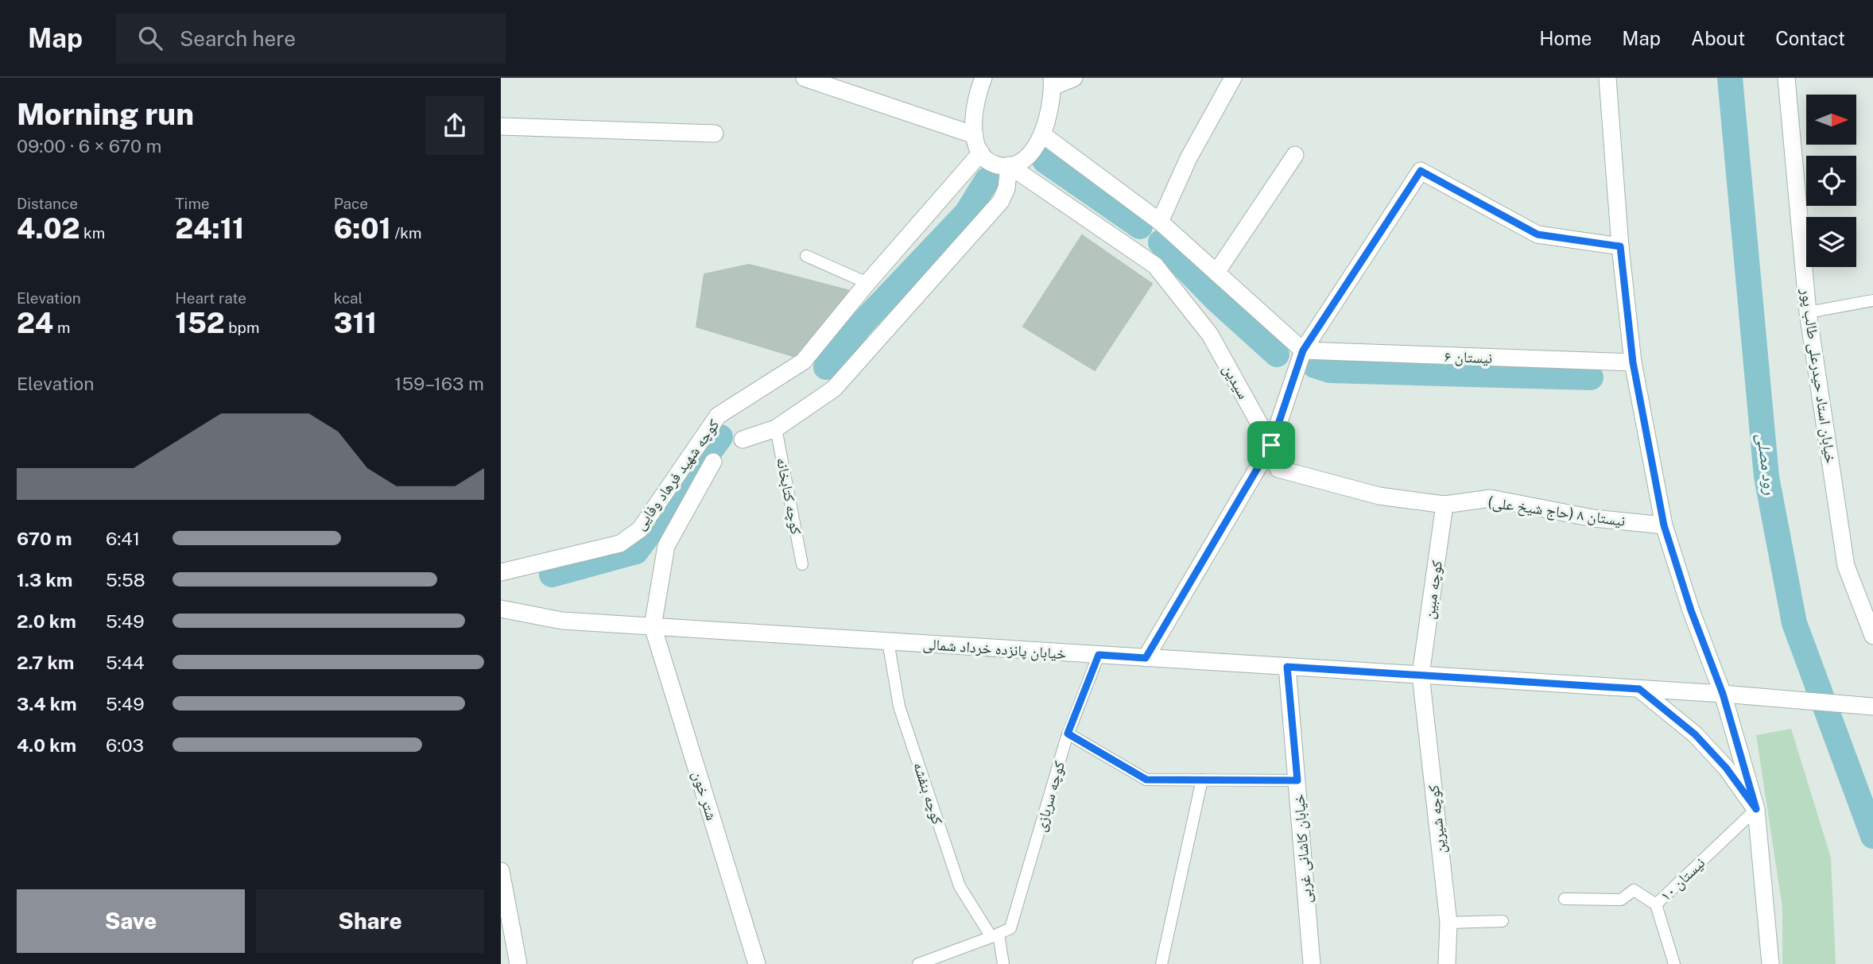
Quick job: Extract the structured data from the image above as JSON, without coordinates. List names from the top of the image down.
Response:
{
  "streets": {
    "street": [
      "نیستان ۶",
      "خیابان استاد حیدرعلی طالب پور",
      "سیدین",
      "کوچه شهید فرهاد وفایی",
      "نیستان ۸ (حاج شیخ علی)",
      "کوچه مبین",
      "خیابان پانزده خرداد شمالی",
      "شتر خون",
      "کوچه شیرین",
      "خیابان کاشانی غربی"
    ],
    "lane": [
      "کوچه کتابخانه",
      "کوچه بنفشه",
      "کوچه سربازی",
      "نیستان ۱۰"
    ]
  },
  "crossings": [
    ["سیدین", "کوچه شهید فرهاد وفایی"],
    ["سیدین", "نیستان ۸ (حاج شیخ علی)"],
    ["نیستان ۸ (حاج شیخ علی)", "کوچه مبین"],
    ["کوچه مبین", "خیابان پانزده خرداد شمالی"],
    ["کوچه مبین", "کوچه شیرین"],
    ["خیابان پانزده خرداد شمالی", "کوچه بنفشه"],
    ["خیابان پانزده خرداد شمالی", "شتر خون"],
    ["خیابان پانزده خرداد شمالی", "کوچه سربازی"],
    ["خیابان پانزده خرداد شمالی", "کوچه شیرین"],
    ["خیابان پانزده خرداد شمالی", "خیابان کاشانی غربی"],
    ["کوچه بنفشه", "کوچه سربازی"]
  ],
  "water": ["رود مصلی"],
  "north": "right",
  "page": {
    "header": "Map",
    "search": "Search here",
    "nav": [
      "Home",
      "Map",
      "About",
      "Contact"
    ],
    "heading": ["Morning run", "09:00 · 6 × 670 m"],
    "stats": [
      ["Distance", "4.02 km"],
      ["Time", "24:11"],
      ["Pace", "6:01 /km"],
      ["Elevation", "24 m"],
      ["Heart rate", "152 bpm"],
      ["kcal", "311"]
    ],
    "chart": ["Elevation", "159–163 m"],
    "list": [
      {
        "name": "670 m",
        "note": "6:41"
      },
      {
        "name": "1.3 km",
        "note": "5:58"
      },
      {
        "name": "2.0 km",
        "note": "5:49"
      },
      {
        "name": "2.7 km",
        "note": "5:44"
      },
      {
        "name": "3.4 km",
        "note": "5:49"
      },
      {
        "name": "4.0 km",
        "note": "6:03"
      }
    ],
    "buttons": ["Save", "Share"]
  }
}
